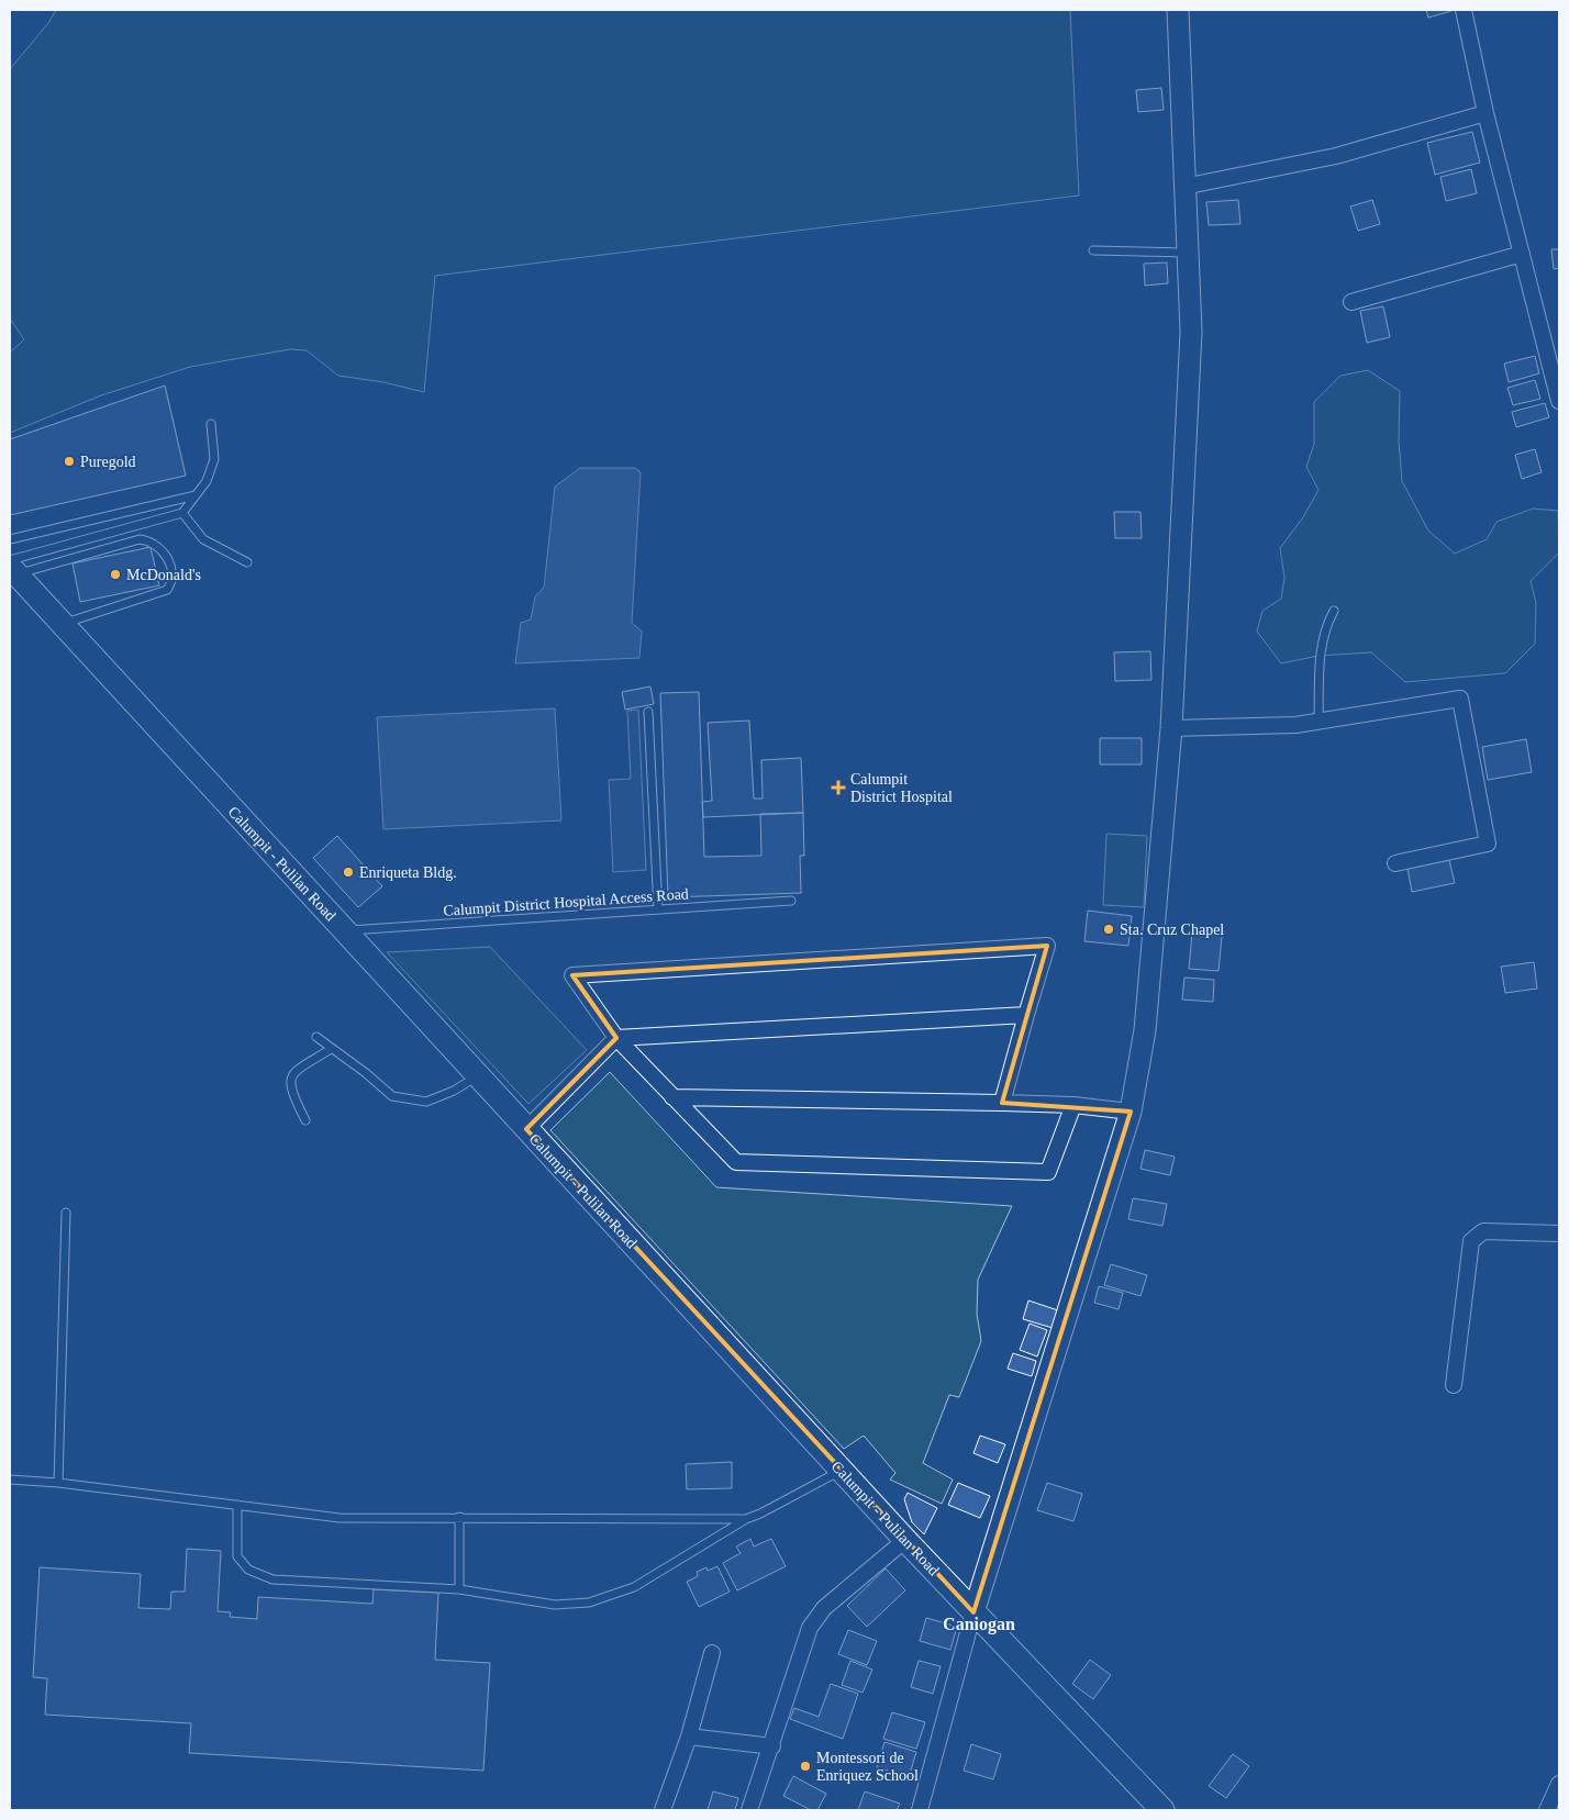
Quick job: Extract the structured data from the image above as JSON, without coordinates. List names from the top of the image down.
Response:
{
  "streets": {
    "main road": ["Calumpit - Pulilan Road"],
    "lane": ["Calumpit District Hospital Access Road"]
  },
  "crossings": [
    ["Calumpit - Pulilan Road", "Calumpit District Hospital Access Road"]
  ],
  "districts": ["Caniogan"],
  "places": {
    "other": [
      "Puregold",
      "McDonald's",
      "Enriqueta Bldg.",
      "Sta. Cruz Chapel",
      "Montessori de Enriquez School"
    ],
    "health": ["Calumpit District Hospital"]
  }
}
